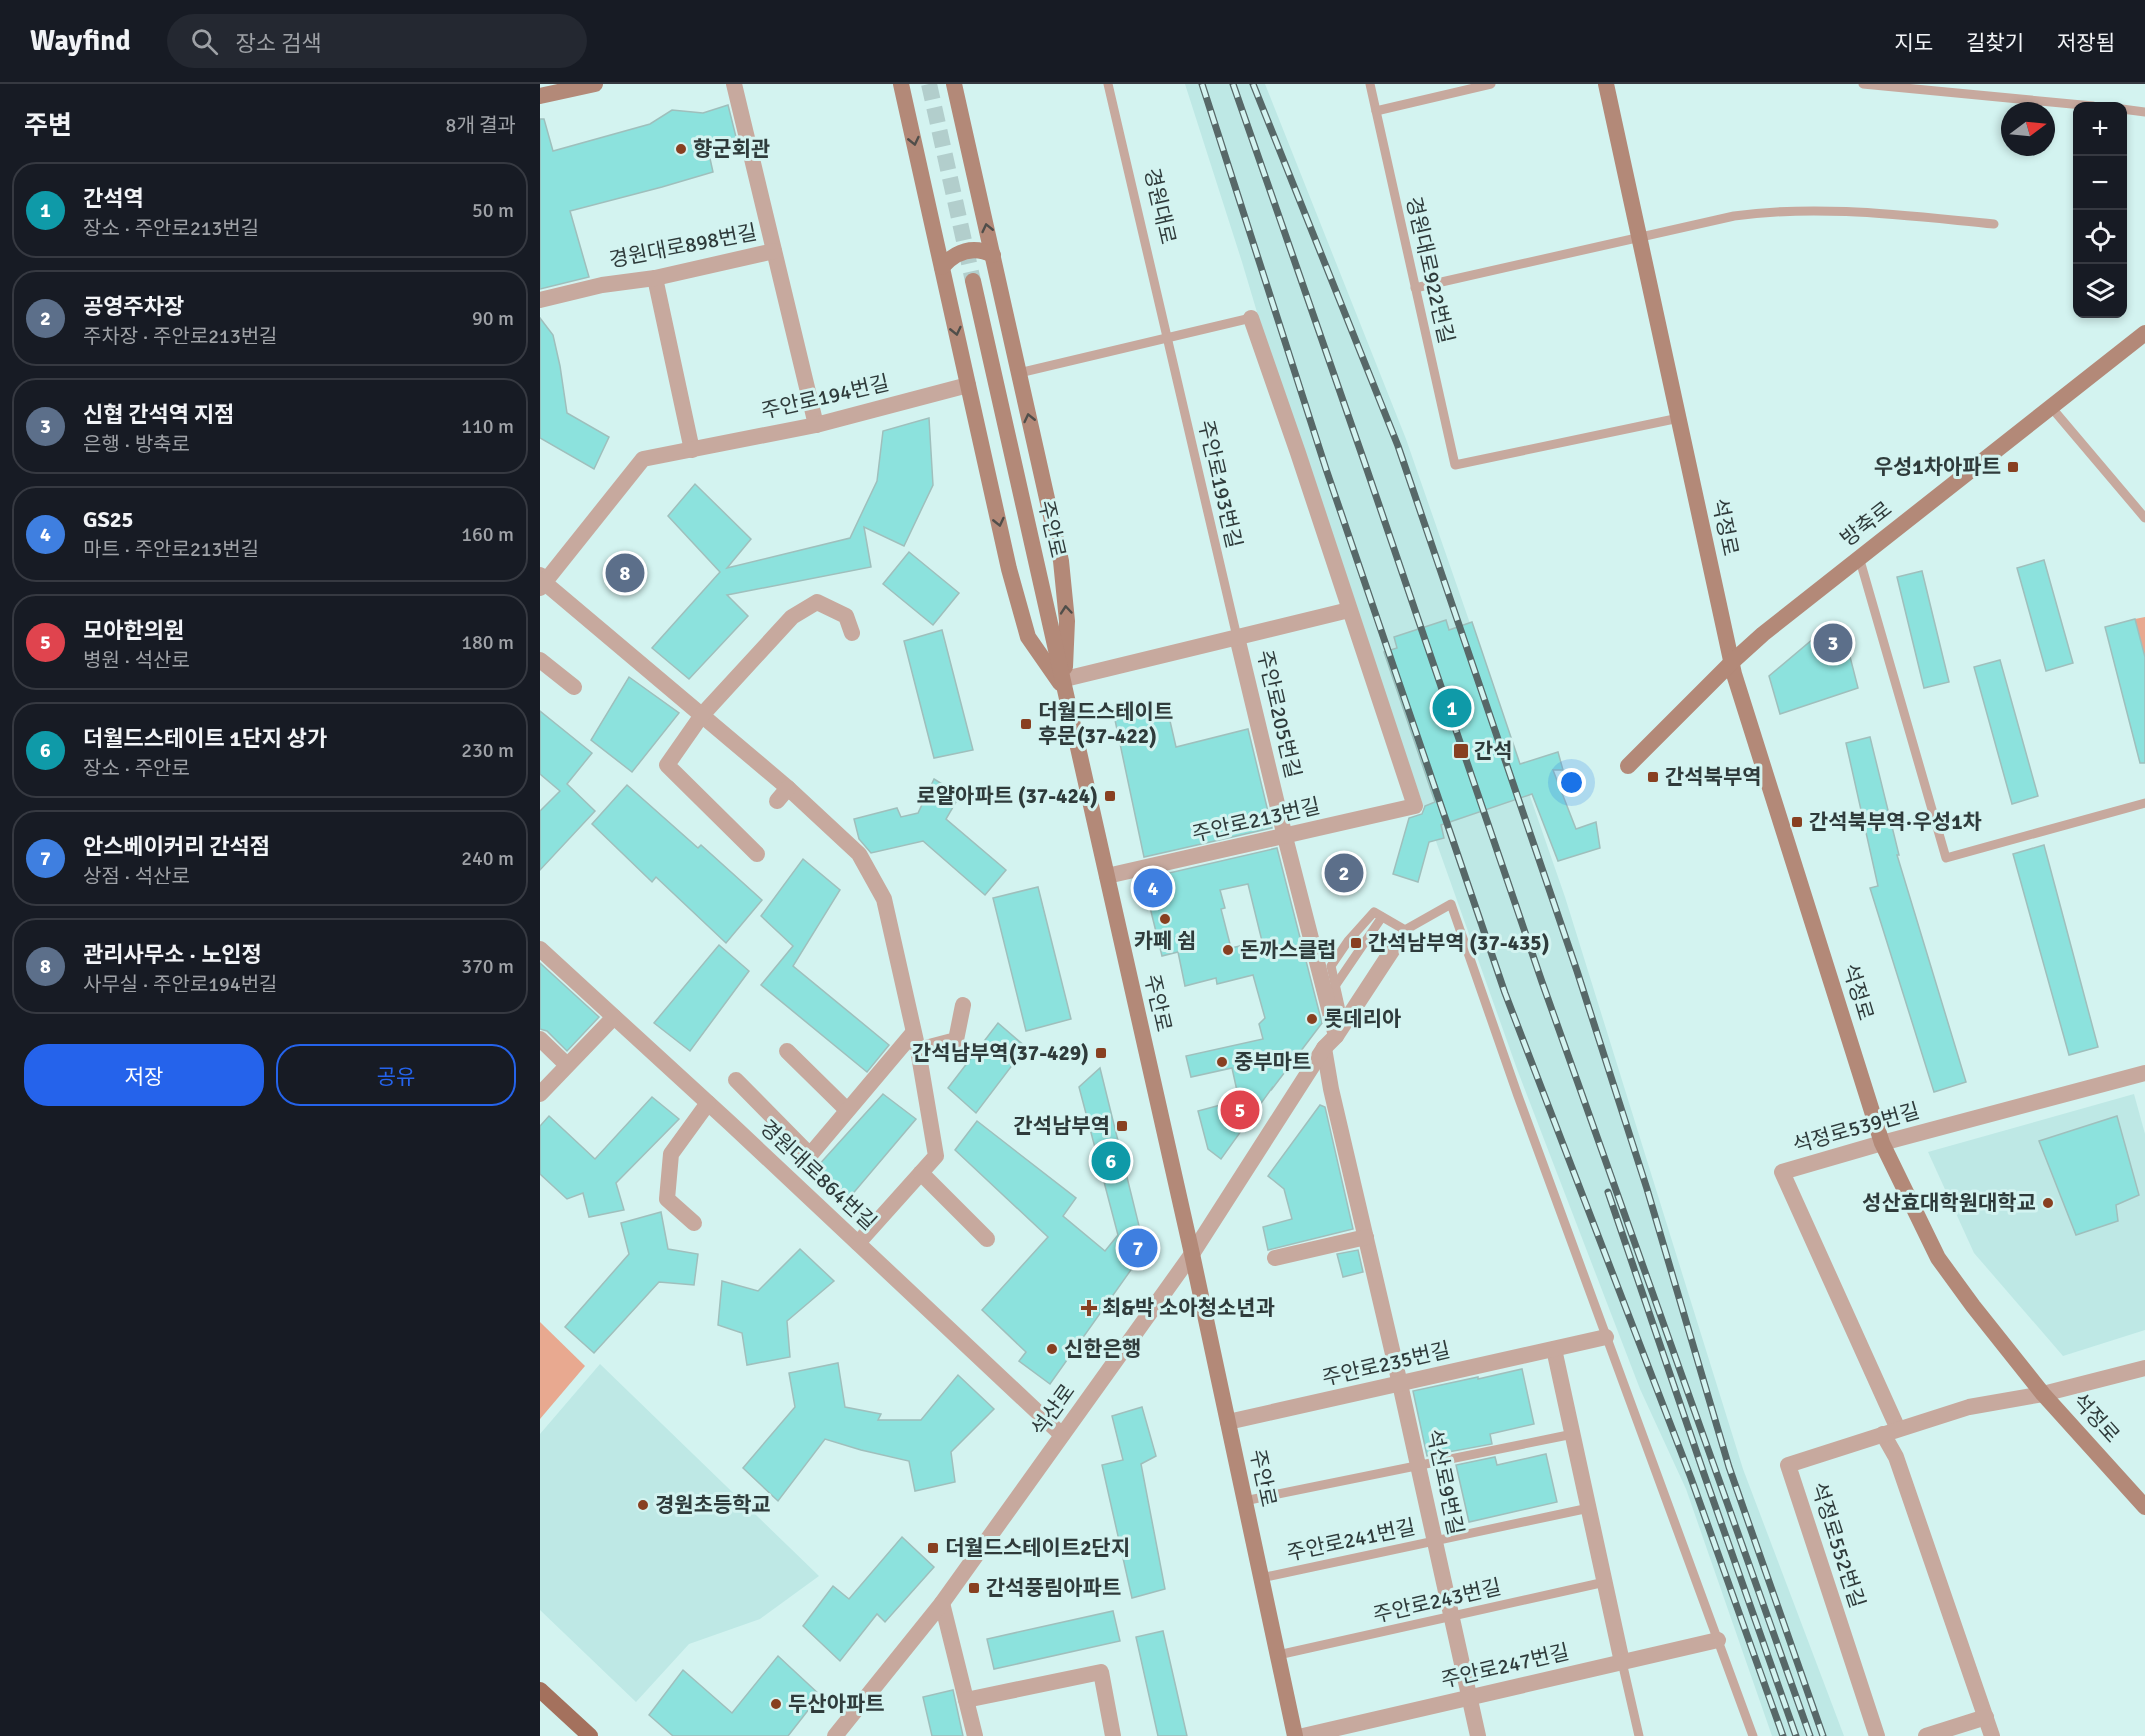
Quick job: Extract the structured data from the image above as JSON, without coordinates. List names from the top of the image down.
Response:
{
  "streets": {
    "main road": ["방축로", "석정로", "주안로"],
    "street": [
      "경원대로898번길",
      "주안로194번길",
      "주안로205번길",
      "주안로213번길",
      "석정로539번길",
      "경원대로864번길",
      "주안로235번길",
      "석산로",
      "석산로9번길",
      "석정로552번길",
      "주안로247번길"
    ],
    "lane": [
      "경원대로",
      "경원대로922번길",
      "주안로193번길",
      "주안로241번길",
      "주안로243번길"
    ]
  },
  "crossings": [
    ["경원대로", "주안로193번길"],
    ["경원대로898번길", "주안로194번길"],
    ["경원대로922번길", "석정로"],
    ["주안로193번길", "주안로205번길"],
    ["방축로", "석정로"],
    ["석정로", "석정로539번길"],
    ["석정로", "석정로552번길"],
    ["주안로", "주안로205번길"],
    ["주안로", "주안로213번길"],
    ["주안로", "주안로235번길"],
    ["주안로", "석산로"],
    ["주안로", "주안로241번길"],
    ["주안로", "주안로243번길"],
    ["주안로205번길", "주안로213번길"],
    ["주안로205번길", "석산로"],
    ["주안로205번길", "석산로9번길"],
    ["석정로539번길", "석정로552번길"],
    ["경원대로864번길", "석산로"],
    ["주안로235번길", "석산로9번길"],
    ["석산로", "석산로9번길"],
    ["석산로9번길", "주안로241번길"],
    ["석산로9번길", "주안로243번길"],
    ["석산로9번길", "주안로247번길"]
  ],
  "places": {
    "other": [
      "향군회관",
      "카페 쉼",
      "돈까스클럽",
      "롯데리아",
      "중부마트",
      "성산효대학원대학교",
      "신한은행",
      "경원초등학교",
      "두산아파트"
    ],
    "transit": [
      "우성1차아파트",
      "더월드스테이트 후문(37-422)",
      "간석",
      "간석북부역",
      "로얄아파트 (37-424)",
      "간석북부역·우성1차",
      "간석남부역 (37-435)",
      "간석남부역(37-429)",
      "간석남부역",
      "더월드스테이트2단지",
      "간석풍림아파트"
    ],
    "health": ["최&박 소아청소년과"]
  },
  "north": "right",
  "page": {
    "header": "Wayfind",
    "search": "장소 검색",
    "nav": ["지도", "길찾기", "저장됨"],
    "heading": ["주변", "8개 결과"],
    "map_buttons": ["+", "−"],
    "list": [
      {
        "mark": "1",
        "name": "간석역",
        "note": "장소 · 주안로213번길",
        "value": "50 m"
      },
      {
        "mark": "2",
        "name": "공영주차장",
        "note": "주차장 · 주안로213번길",
        "value": "90 m"
      },
      {
        "mark": "3",
        "name": "신협 간석역 지점",
        "note": "은행 · 방축로",
        "value": "110 m"
      },
      {
        "mark": "4",
        "name": "GS25",
        "note": "마트 · 주안로213번길",
        "value": "160 m"
      },
      {
        "mark": "5",
        "name": "모아한의원",
        "note": "병원 · 석산로",
        "value": "180 m"
      },
      {
        "mark": "6",
        "name": "더월드스테이트 1단지 상가",
        "note": "장소 · 주안로",
        "value": "230 m"
      },
      {
        "mark": "7",
        "name": "안스베이커리 간석점",
        "note": "상점 · 석산로",
        "value": "240 m"
      },
      {
        "mark": "8",
        "name": "관리사무소 · 노인정",
        "note": "사무실 · 주안로194번길",
        "value": "370 m"
      }
    ],
    "pins": [
      "8",
      "3",
      "1",
      "2",
      "4",
      "5",
      "6",
      "7"
    ],
    "buttons": ["저장", "공유"]
  }
}
